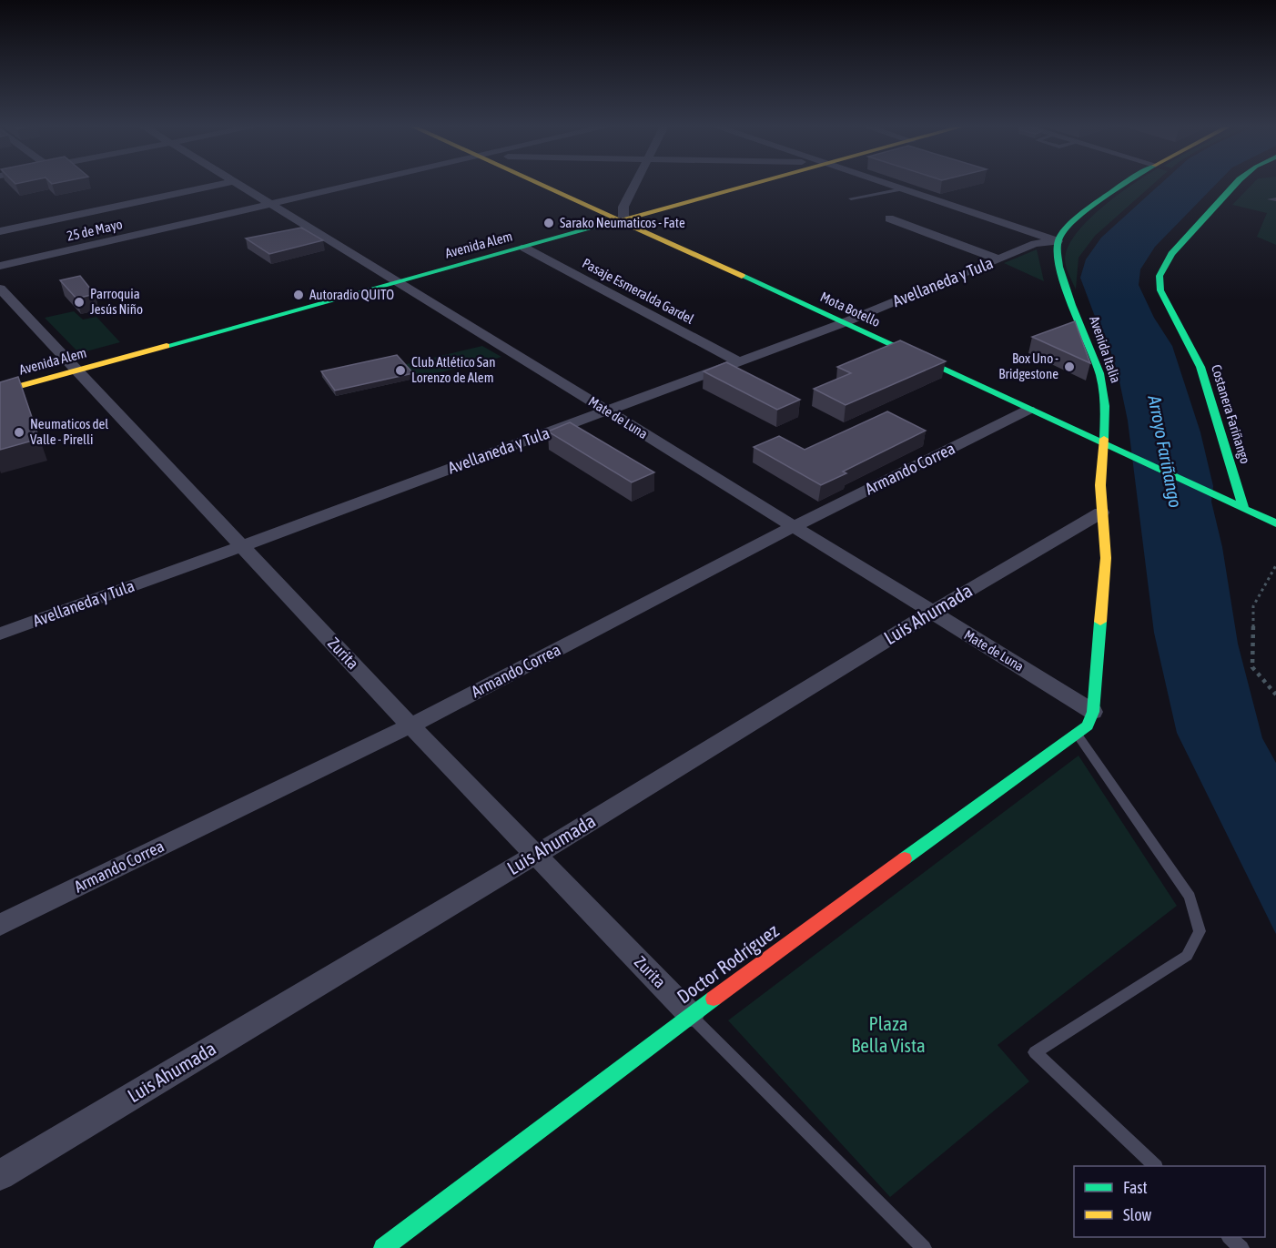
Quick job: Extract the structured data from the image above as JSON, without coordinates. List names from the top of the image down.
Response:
{
  "streets": {
    "street": [
      "25 de Mayo",
      "Avenida Alem",
      "Avellaneda y Tula",
      "Pasaje Esmeralda Gardel",
      "Mota Botello",
      "Avenida Italia",
      "Costanera Fariñango",
      "Mate de Luna",
      "Armando Correa",
      "Luis Ahumada",
      "Zurita",
      "Doctor Rodríguez"
    ]
  },
  "crossings": [
    ["25 de Mayo", "Mate de Luna"],
    ["Avenida Alem", "Pasaje Esmeralda Gardel"],
    ["Avenida Alem", "Mota Botello"],
    ["Avenida Alem", "Mate de Luna"],
    ["Avenida Alem", "Zurita"],
    ["Avellaneda y Tula", "Pasaje Esmeralda Gardel"],
    ["Avellaneda y Tula", "Mota Botello"],
    ["Avellaneda y Tula", "Avenida Italia"],
    ["Avellaneda y Tula", "Mate de Luna"],
    ["Avellaneda y Tula", "Zurita"],
    ["Mota Botello", "Avenida Italia"],
    ["Mota Botello", "Costanera Fariñango"],
    ["Mota Botello", "Armando Correa"],
    ["Avenida Italia", "Mate de Luna"],
    ["Avenida Italia", "Luis Ahumada"],
    ["Avenida Italia", "Doctor Rodríguez"],
    ["Mate de Luna", "Armando Correa"],
    ["Mate de Luna", "Luis Ahumada"],
    ["Mate de Luna", "Doctor Rodríguez"],
    ["Armando Correa", "Zurita"],
    ["Luis Ahumada", "Zurita"],
    ["Zurita", "Doctor Rodríguez"]
  ],
  "water": ["Arroyo Fariñango"],
  "parks": ["Plaza Bella Vista"],
  "places": [
    "Sarako Neumaticos - Fate",
    "Autoradio QUITO",
    "Parroquia Jesús Niño",
    "Box Uno - Bridgestone",
    "Club Atlético San Lorenzo de Alem",
    "Neumaticos del Valle - Pirelli"
  ],
  "legend": ["Fast", "Slow"]
}
